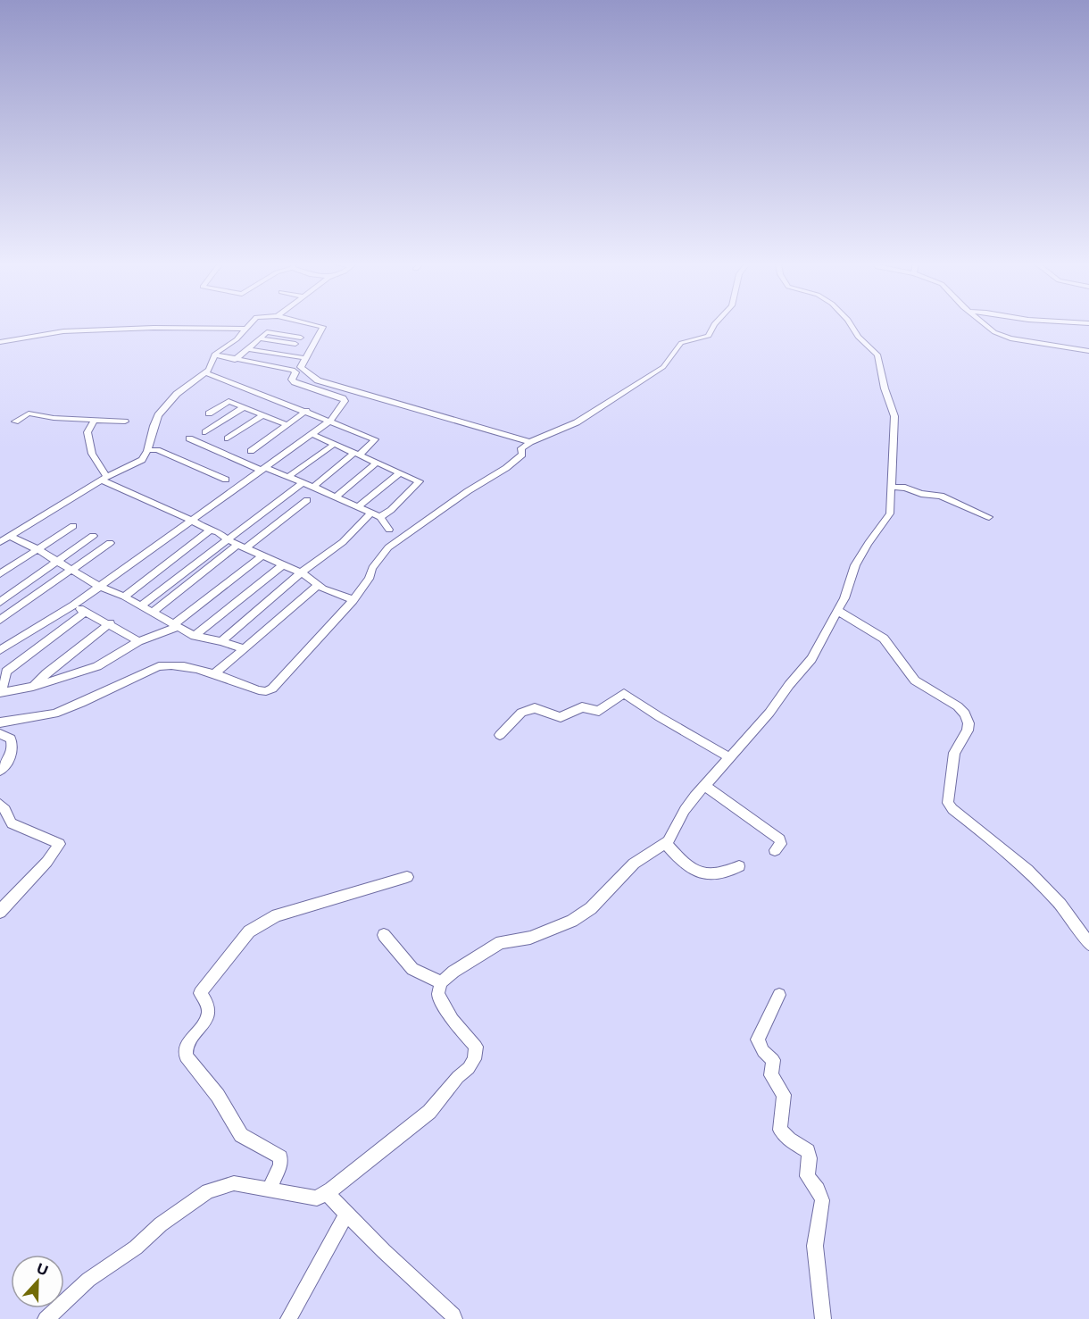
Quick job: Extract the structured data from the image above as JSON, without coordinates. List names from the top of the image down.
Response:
{
  "north": "top"
}
